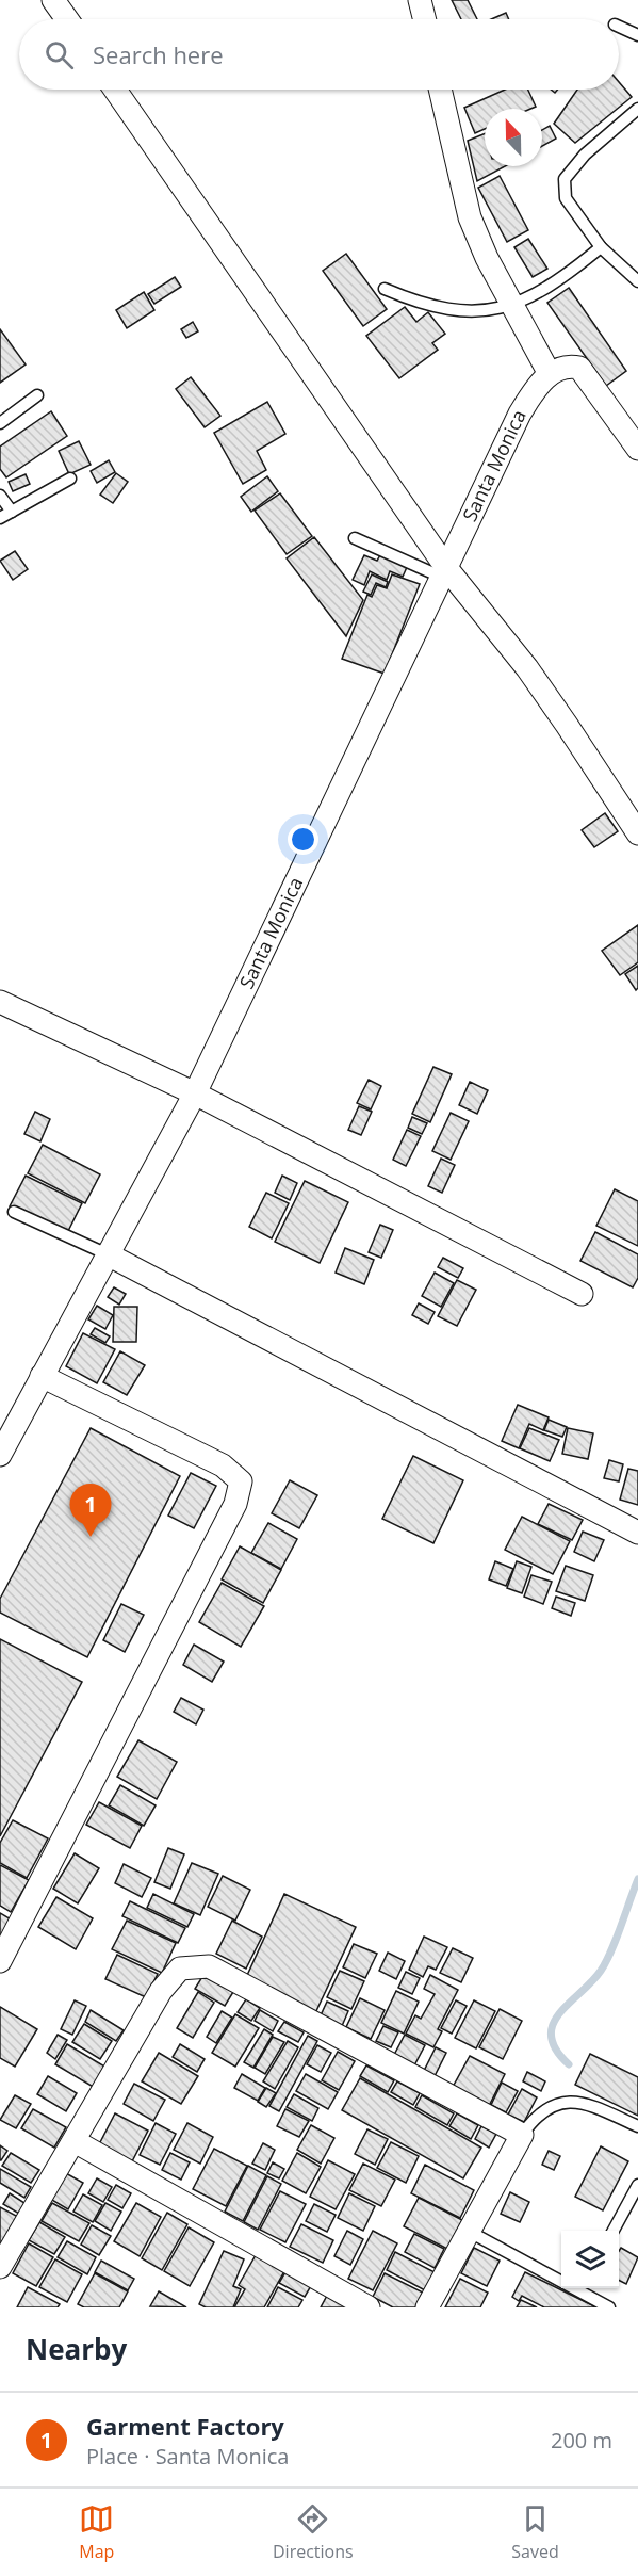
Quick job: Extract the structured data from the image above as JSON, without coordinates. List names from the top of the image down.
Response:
{
  "streets": {
    "street": ["Santa Monica"]
  },
  "north": "top",
  "page": {
    "search": "Search here",
    "pins": "1",
    "heading": "Nearby",
    "list": [
      {
        "mark": "1",
        "name": "Garment Factory",
        "note": "Place · Santa Monica",
        "value": "200 m"
      }
    ],
    "nav": ["Map", "Directions", "Saved"]
  }
}
